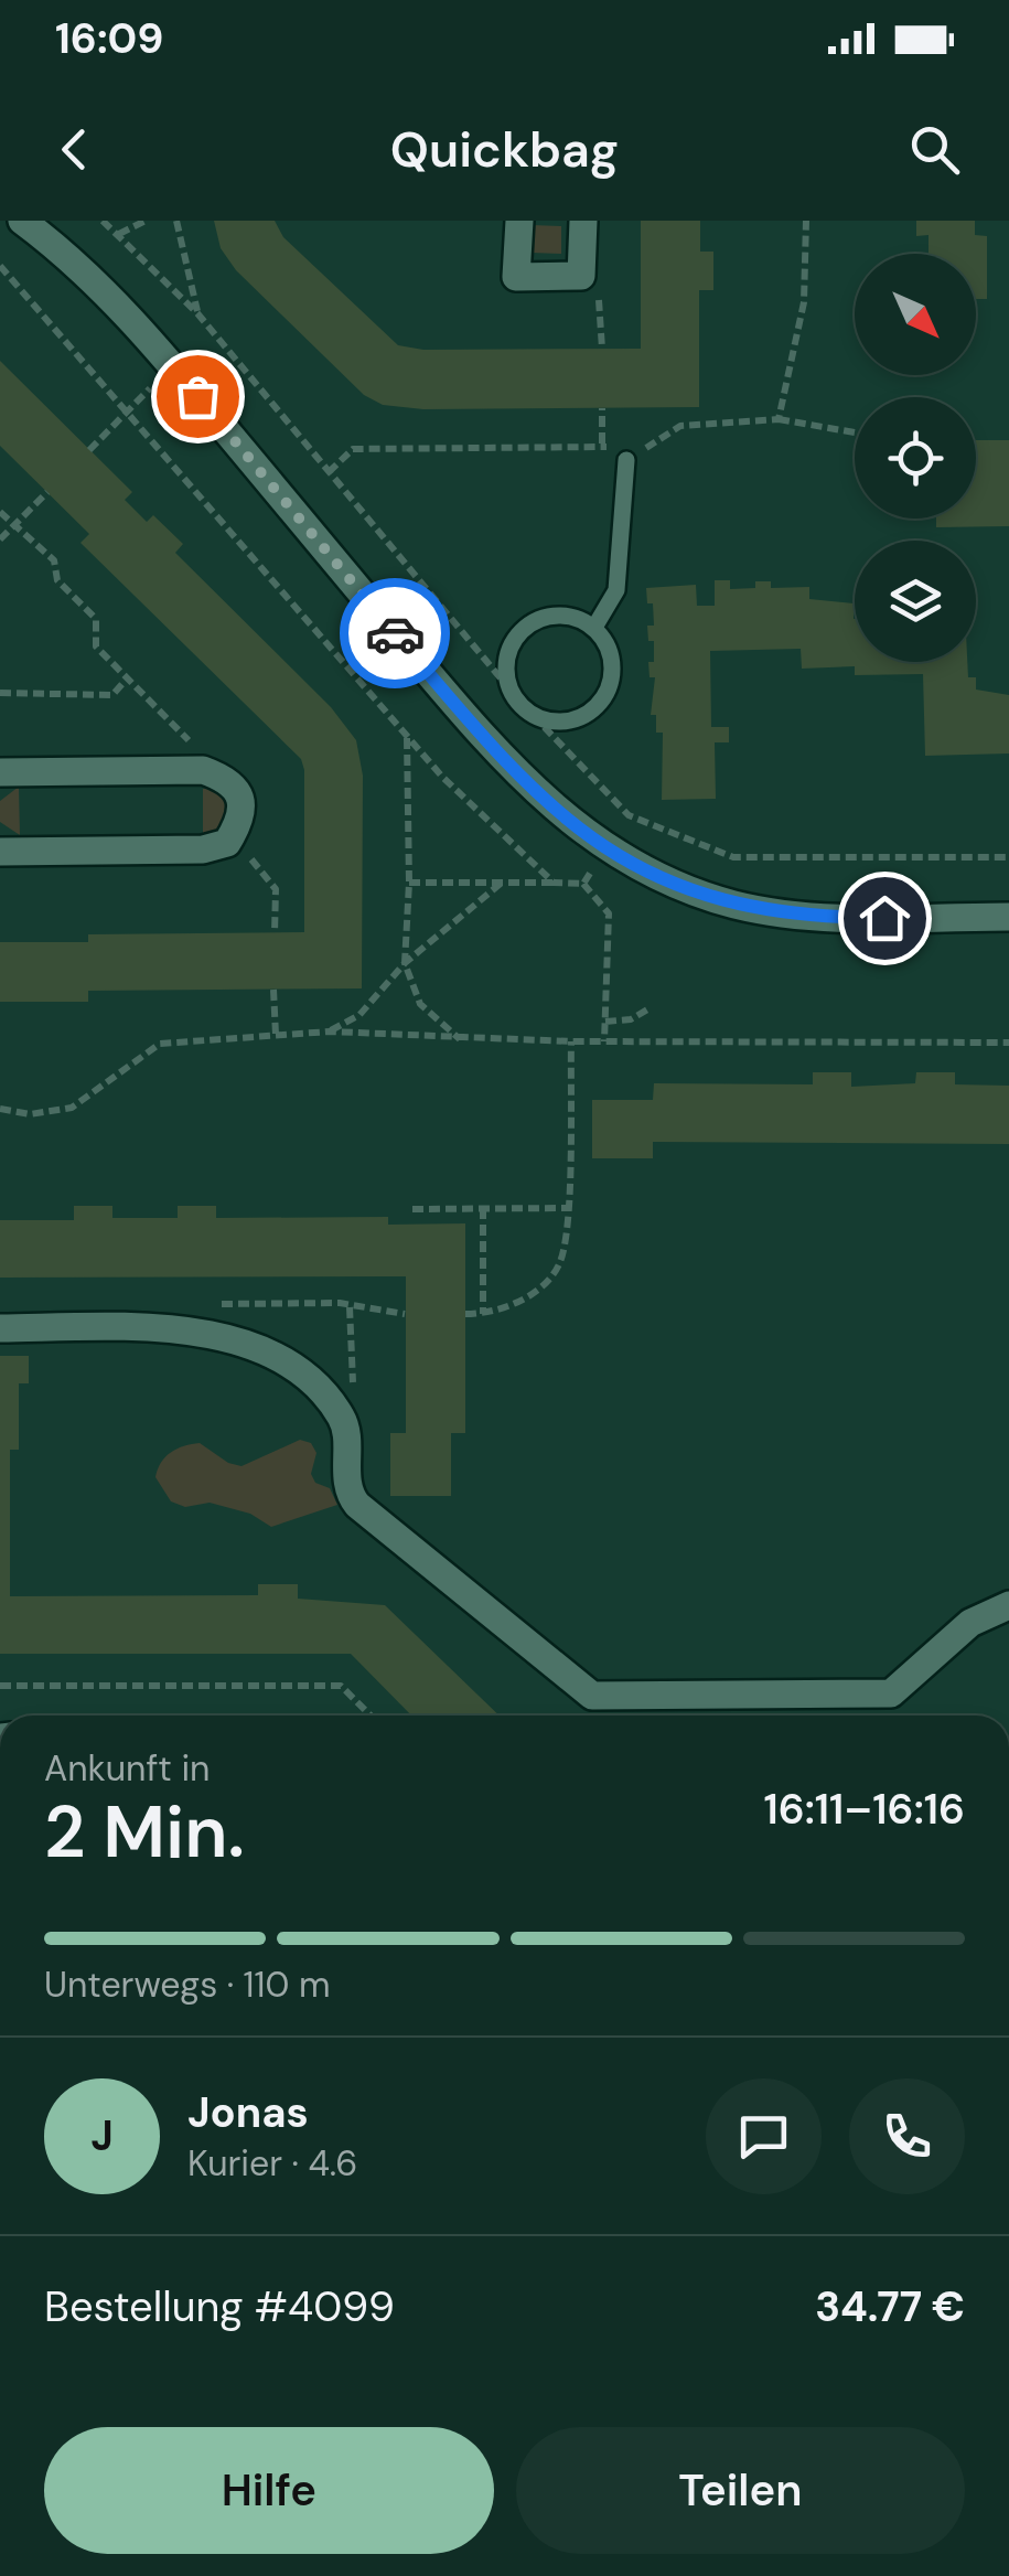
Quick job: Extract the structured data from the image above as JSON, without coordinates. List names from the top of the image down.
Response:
{
  "north": "bottom right",
  "page": {
    "status": "16:09",
    "header": "Quickbag",
    "heading": ["2 Min.", "Ankunft in", "16:11–16:16"],
    "panel": [
      "Jonas",
      "Kurier · 4.6",
      "Bestellung #4099",
      "34.77 €"
    ],
    "bar": "Unterwegs · 110 m",
    "round": "J",
    "buttons": ["Hilfe", "Teilen"]
  }
}
